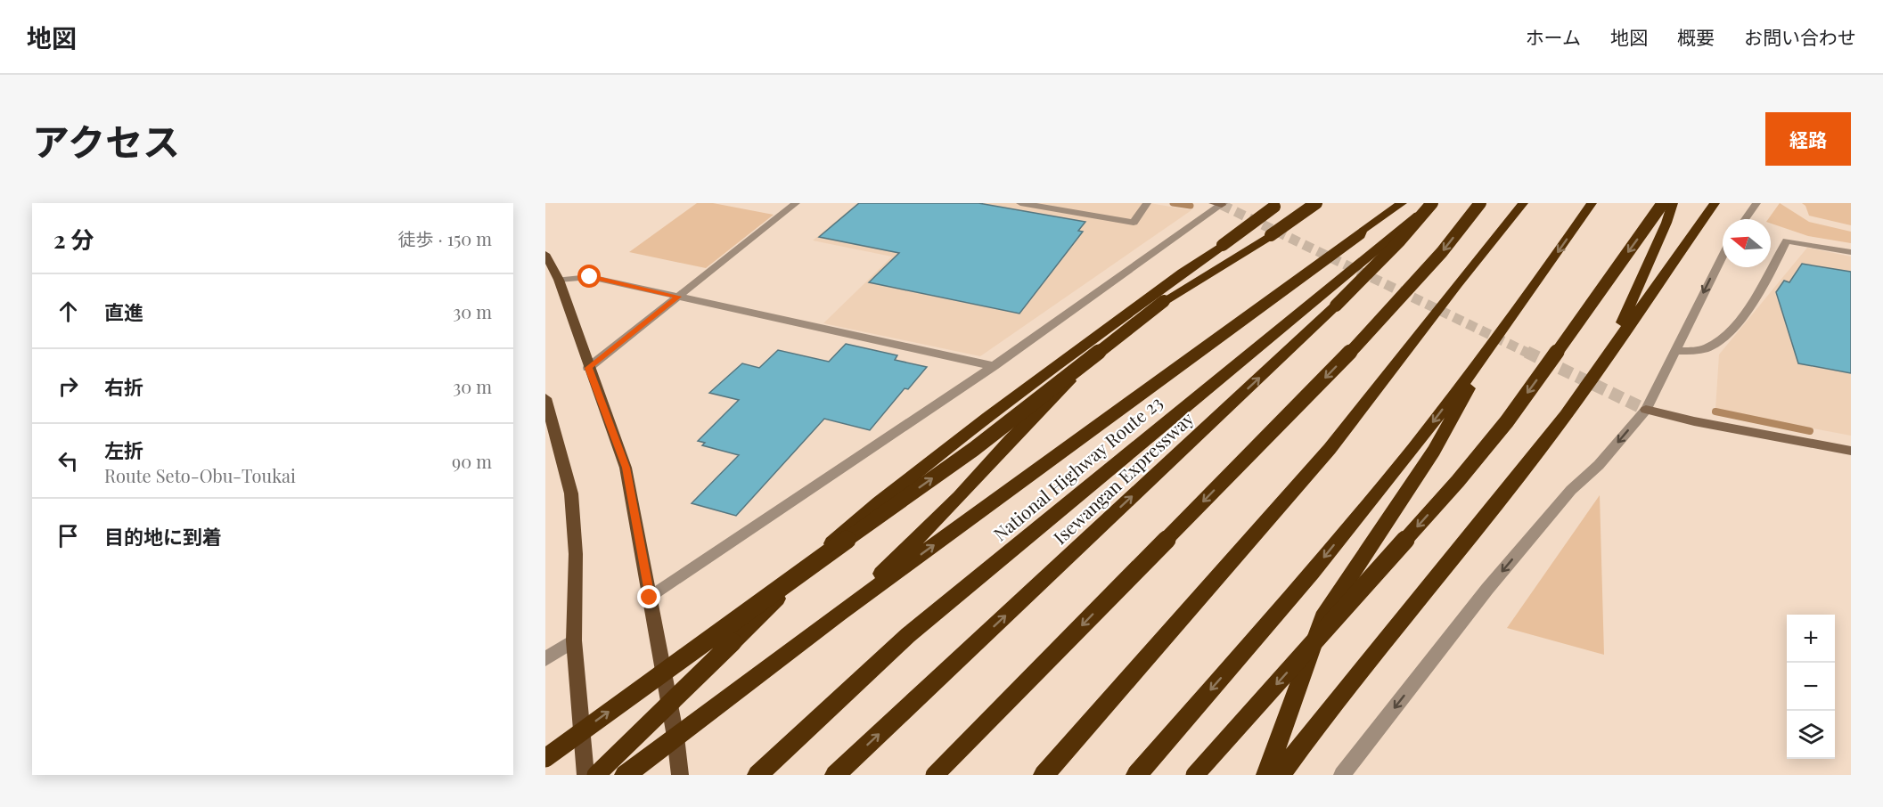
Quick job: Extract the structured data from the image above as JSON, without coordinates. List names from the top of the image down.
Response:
{
  "streets": {
    "highway": ["National Highway Route 23", "Isewangan Expressway"]
  },
  "crossings": [
    ["National Highway Route 23", "Isewangan Expressway"]
  ],
  "north": "left",
  "page": {
    "header": "地図",
    "nav": [
      "ホーム",
      "地図",
      "概要",
      "お問い合わせ"
    ],
    "title": "アクセス",
    "buttons": "経路",
    "heading": ["2 分", "徒歩 · 150 m"],
    "list": [
      ["直進", "30 m"],
      ["右折", "30 m"],
      ["左折", "Route Seto-Obu-Toukai", "90 m"],
      "目的地に到着"
    ],
    "map_buttons": ["+", "−"]
  }
}
